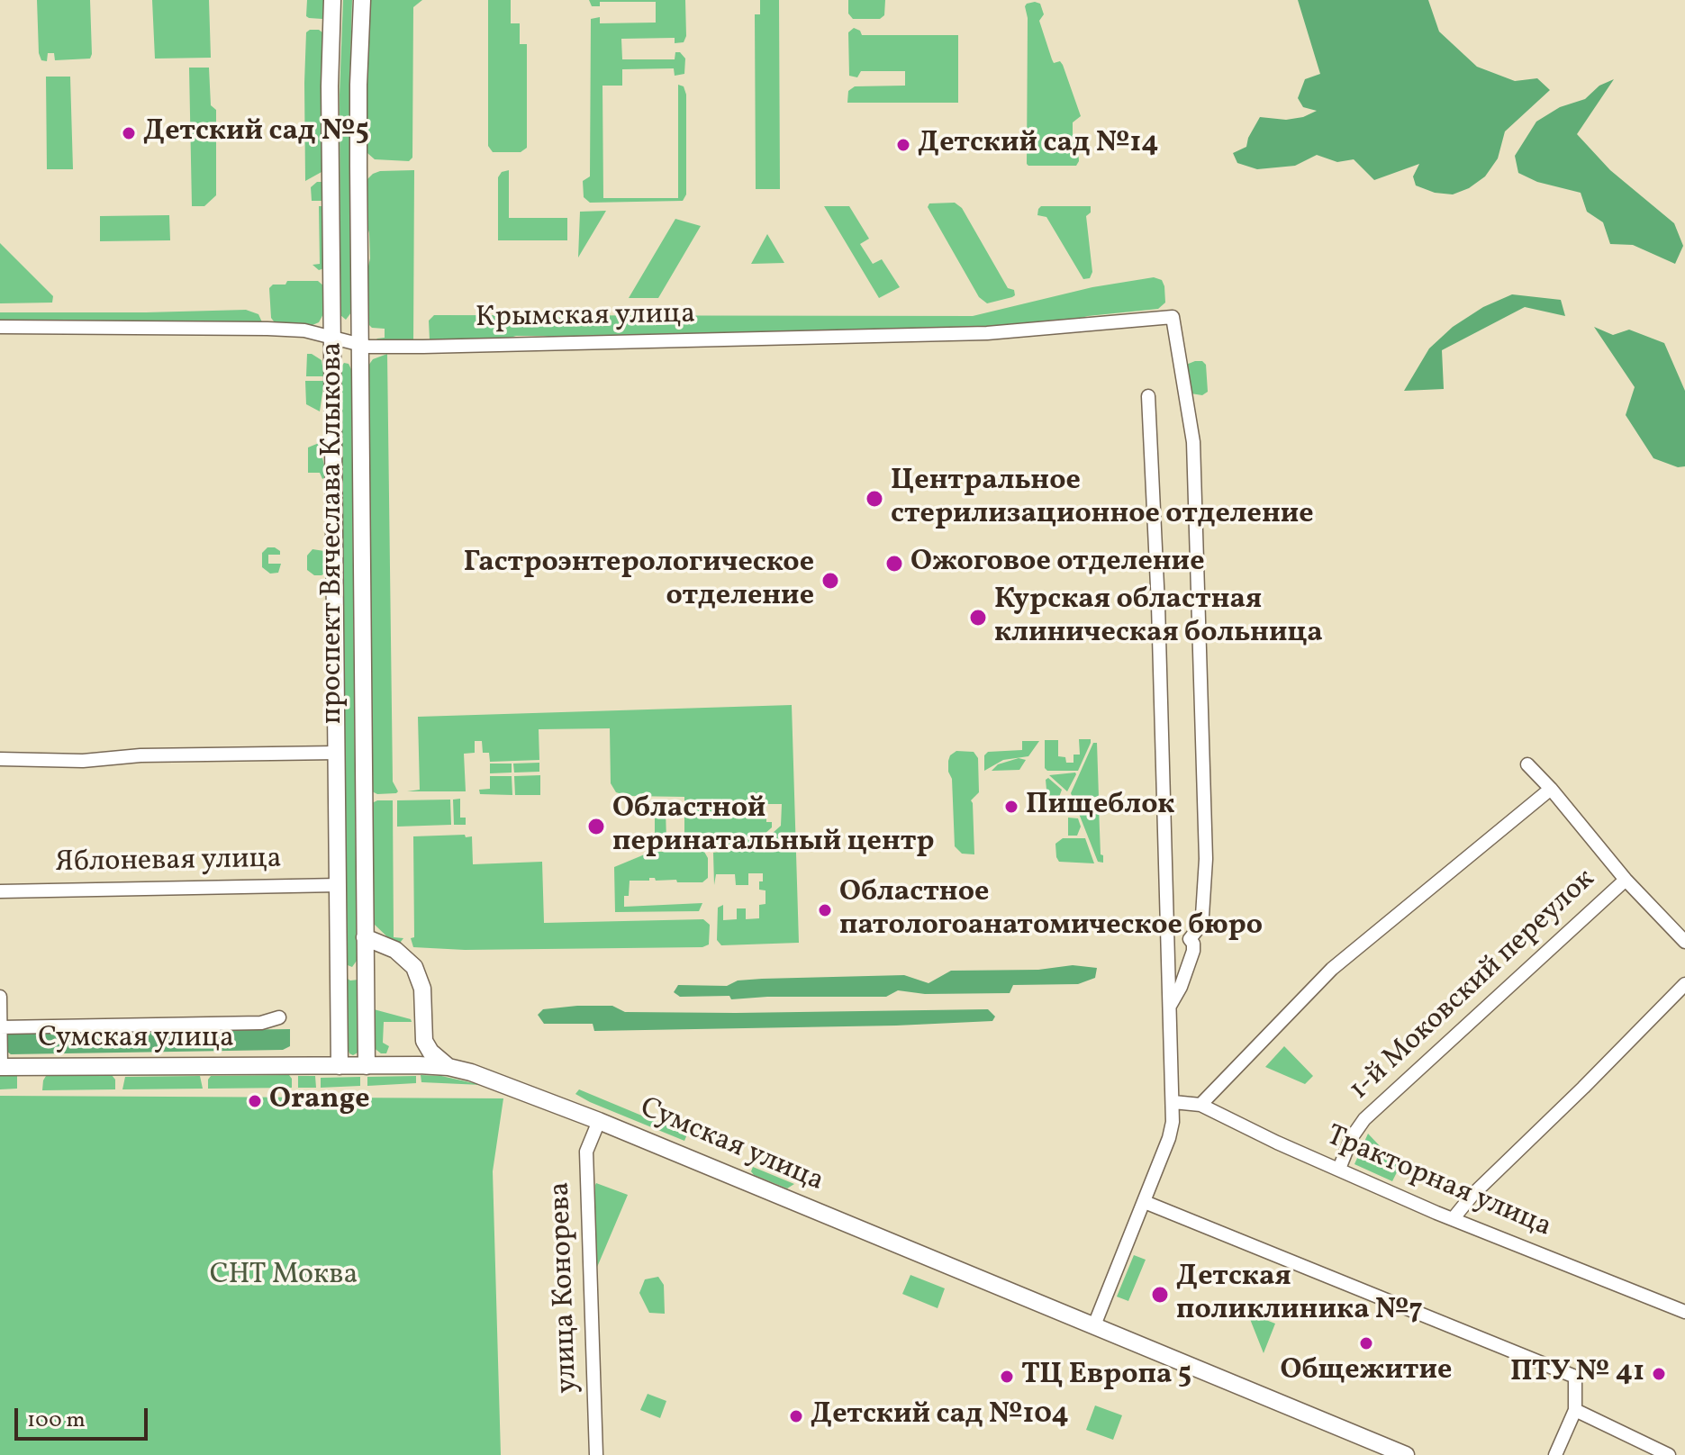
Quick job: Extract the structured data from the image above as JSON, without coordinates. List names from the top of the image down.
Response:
{
  "streets": {
    "main road": ["проспект Вячеслава Клыкова", "Сумская улица"],
    "street": [
      "Крымская улица",
      "Яблоневая улица",
      "1-й Моковский переулок",
      "Тракторная улица",
      "улица Конорева"
    ]
  },
  "crossings": [
    ["Крымская улица", "проспект Вячеслава Клыкова"],
    ["проспект Вячеслава Клыкова", "Яблоневая улица"],
    ["проспект Вячеслава Клыкова", "Сумская улица"],
    ["1-й Моковский переулок", "Тракторная улица"],
    ["Сумская улица", "улица Конорева"]
  ],
  "parks": ["СНТ Моква"],
  "places": [
    "Детский сад №5",
    "Детский сад №14",
    "Центральное стерилизационное отделение",
    "Ожоговое отделение",
    "Гастроэнтерологическое отделение",
    "Курская областная клиническая больница",
    "Пищеблок",
    "Областной перинатальный центр",
    "Областное патологоанатомическое бюро",
    "Orange",
    "Детская поликлиника №7",
    "Общежитие",
    "ПТУ № 41",
    "ТЦ Европа 5",
    "Детский сад №104"
  ],
  "scale_bar": "100 m"
}
